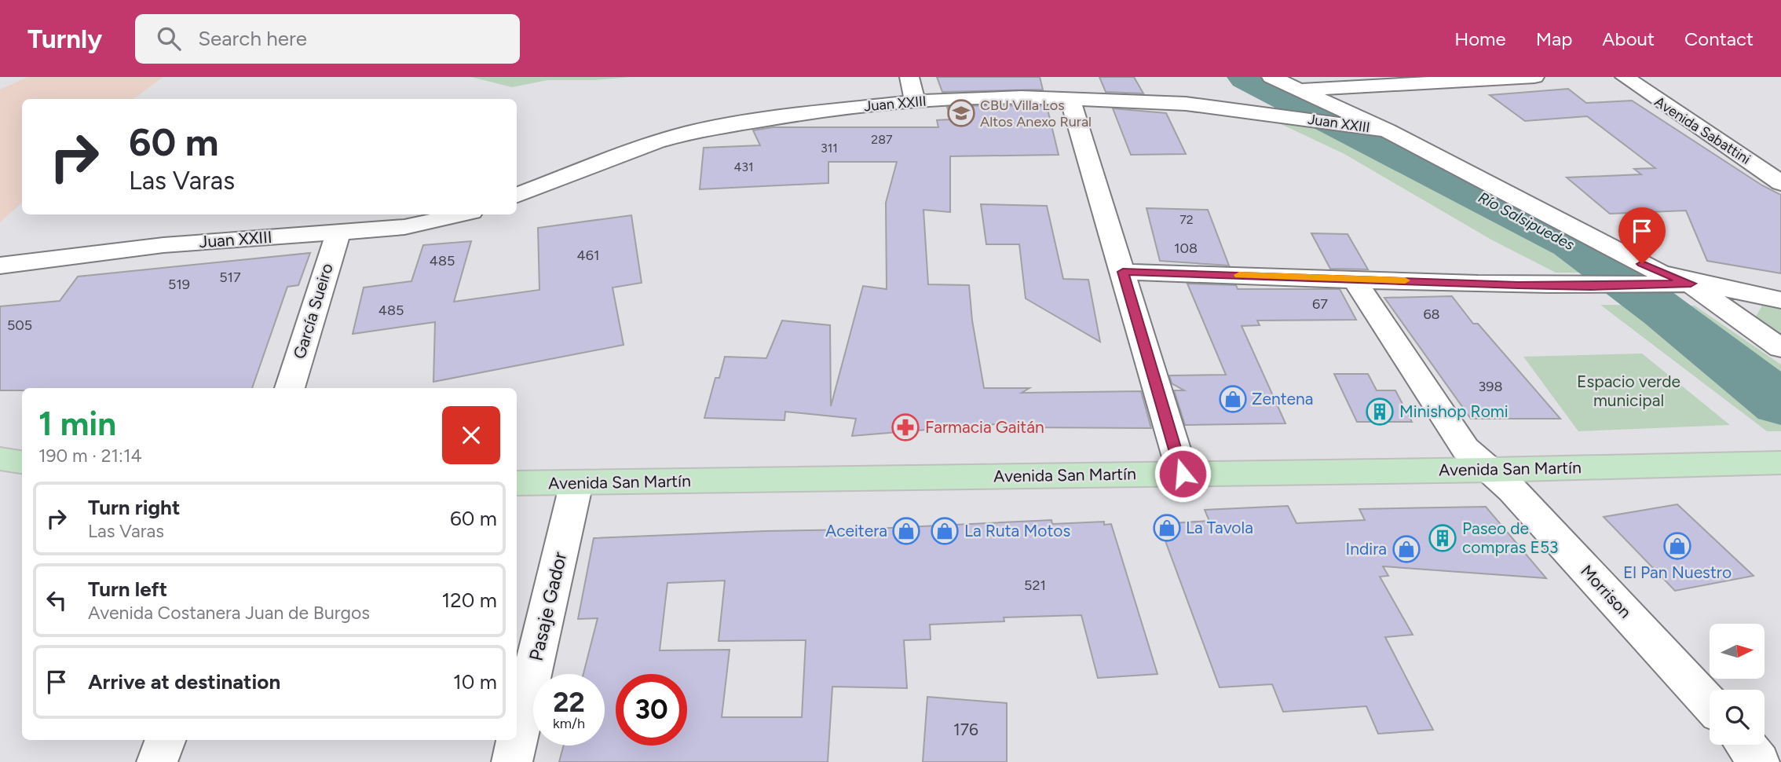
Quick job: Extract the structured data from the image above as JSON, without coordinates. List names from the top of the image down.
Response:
{
  "streets": {
    "main road": ["Avenida San Martín"],
    "street": [
      "Juan XXIII",
      "Avenida Sabattini",
      "García Sueiro",
      "Morrison",
      "Pasaje Gador"
    ]
  },
  "crossings": [
    ["Juan XXIII", "García Sueiro"],
    ["Avenida San Martín", "Morrison"],
    ["Avenida San Martín", "Pasaje Gador"]
  ],
  "water": ["Río Salsipuedes"],
  "parks": ["Espacio verde municipal"],
  "places": {
    "school or university": ["CBU Villa Los Altos Anexo Rural"],
    "shop": [
      "Zentena",
      "La Tavola",
      "Aceitera",
      "La Ruta Motos",
      "El Pan Nuestro",
      "Indira"
    ],
    "building": ["Minishop Romi", "Paseo de compras E53"],
    "pharmacy": ["Farmacia Gaitán"]
  },
  "house_numbers": [
    "287",
    "311",
    "431",
    "72",
    "108",
    "461",
    "485",
    "517",
    "519",
    "67",
    "485",
    "68",
    "505",
    "398",
    "521",
    "176"
  ],
  "north": "right",
  "page": {
    "header": "Turnly",
    "search": "Search here",
    "nav": [
      "Home",
      "Map",
      "About",
      "Contact"
    ],
    "turn": ["60 m", "Las Varas"],
    "heading": ["1 min", "190 m · 21:14"],
    "list": [
      {
        "name": "Turn right",
        "note": "Las Varas",
        "value": "60 m"
      },
      {
        "name": "Turn left",
        "note": "Avenida Costanera Juan de Burgos",
        "value": "120 m"
      },
      {
        "name": "Arrive at destination",
        "value": "10 m"
      }
    ],
    "speed": "22 km/h",
    "limit": "30"
  }
}
